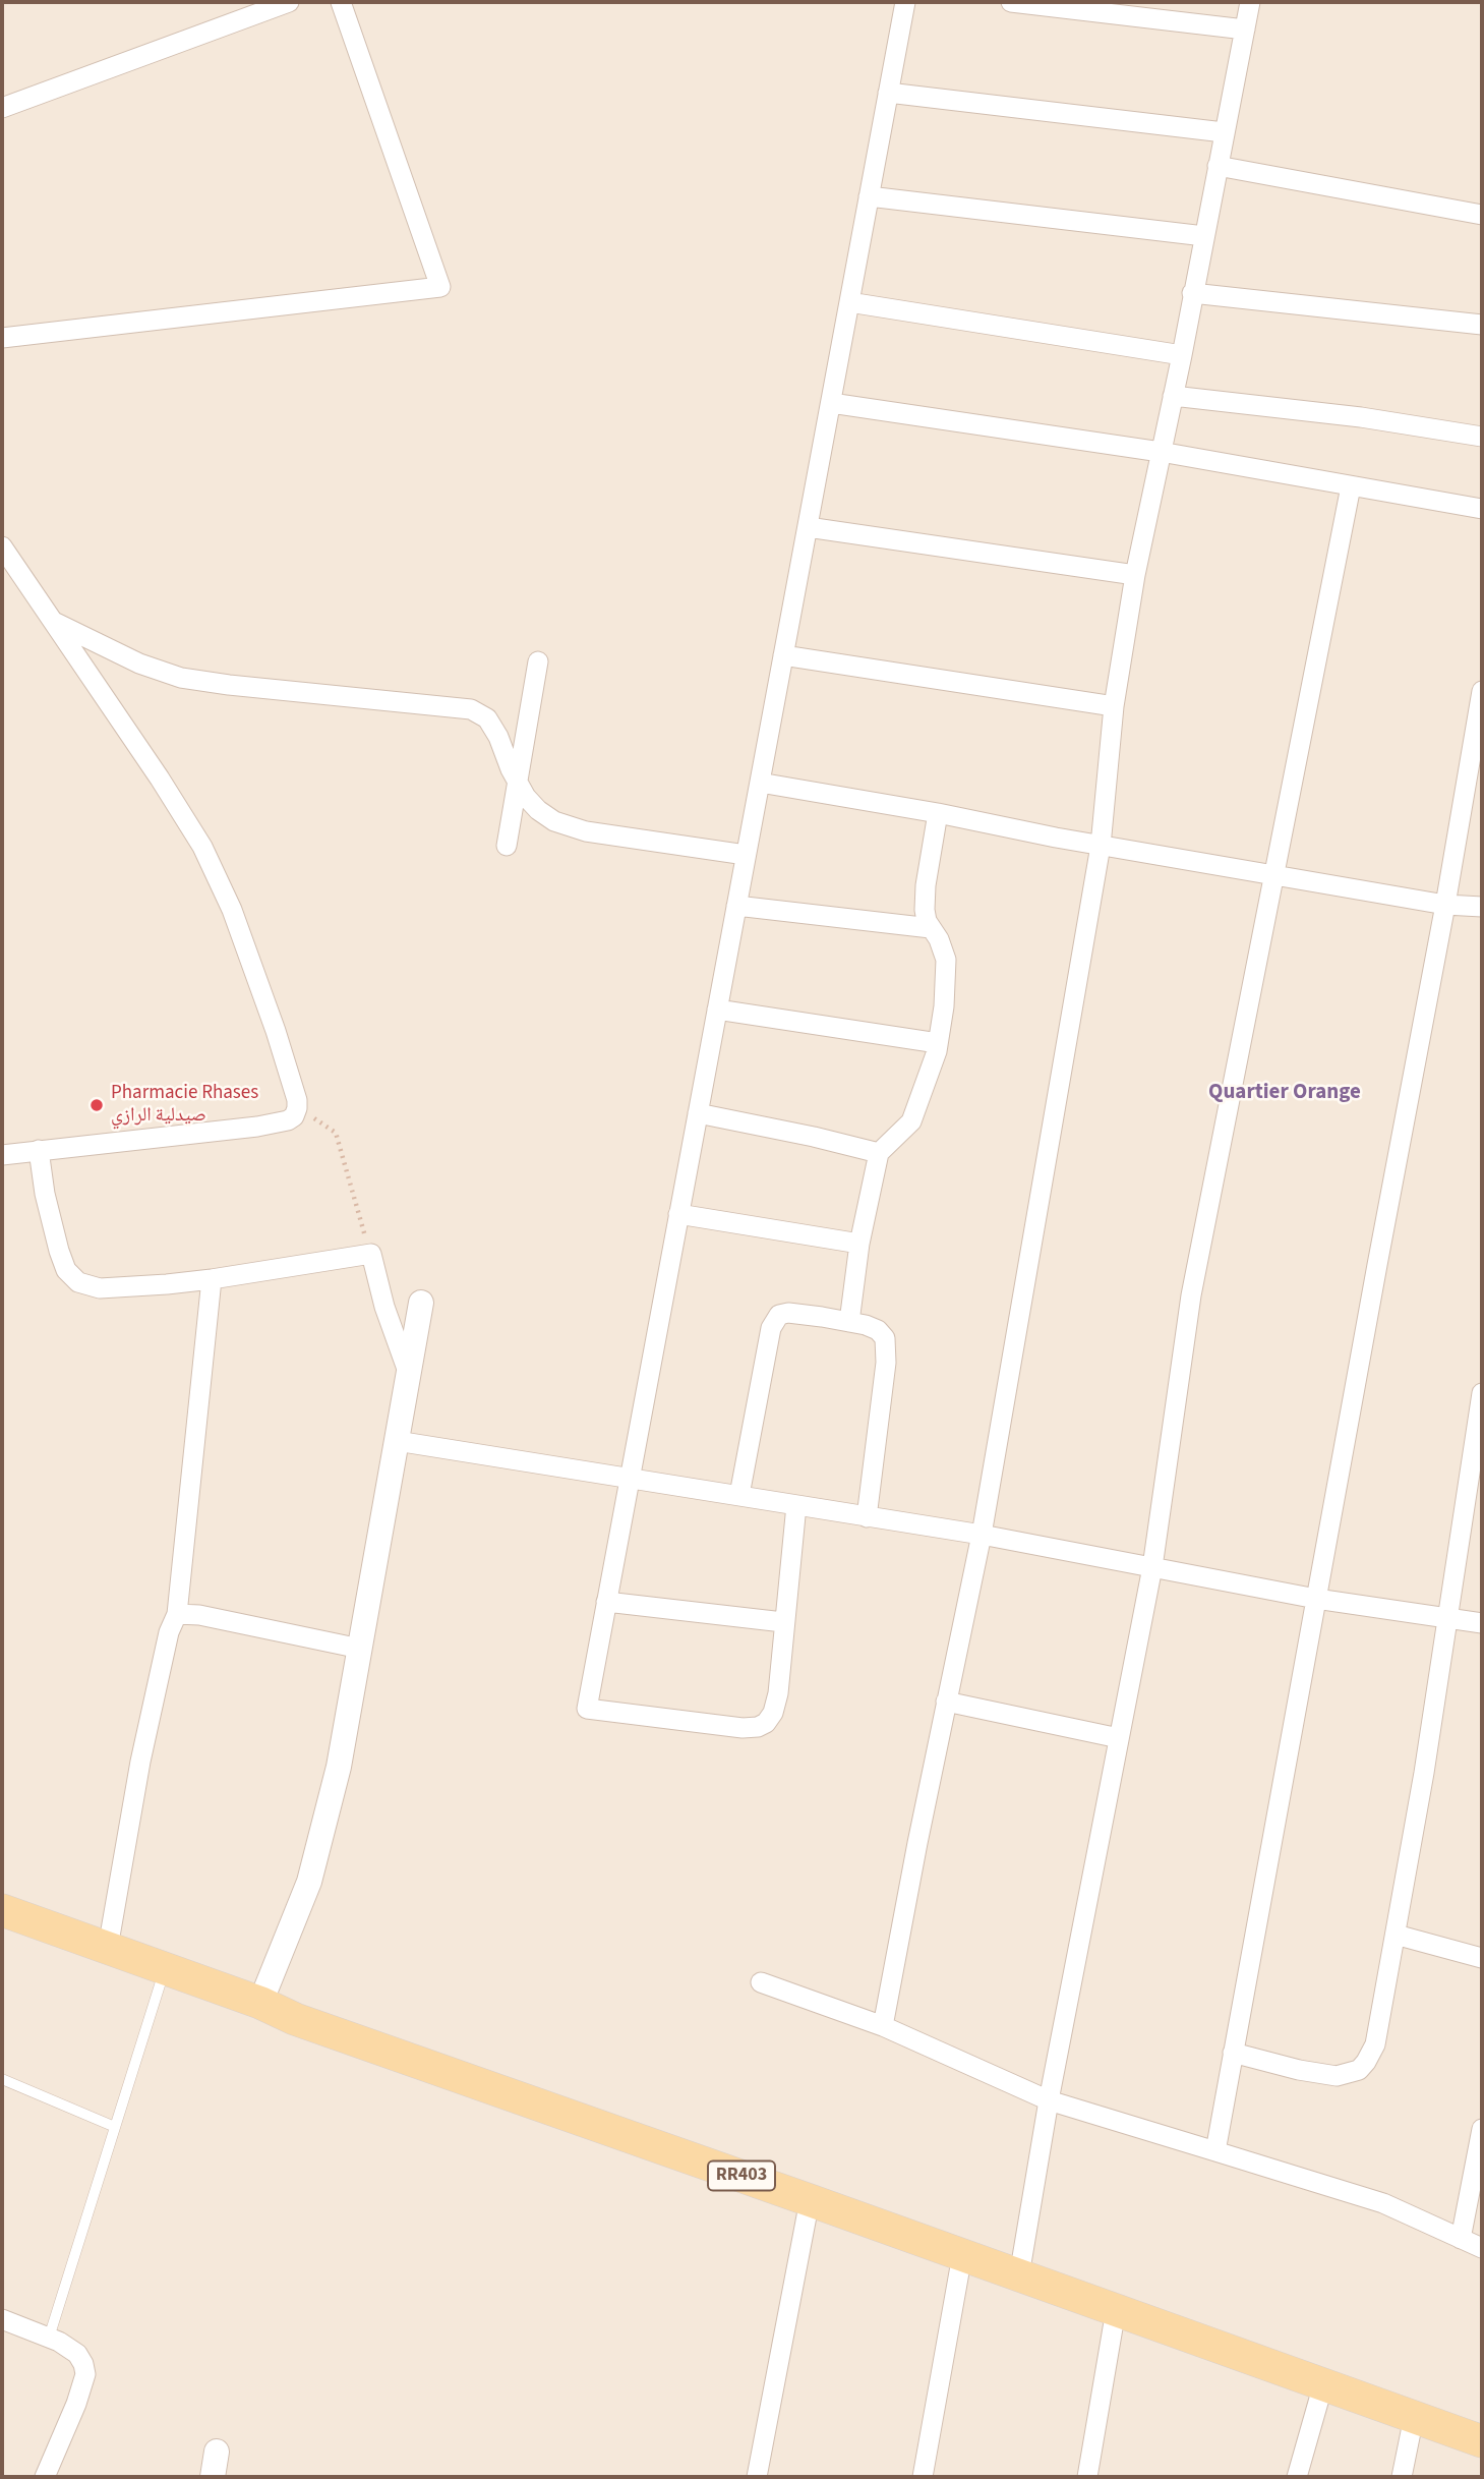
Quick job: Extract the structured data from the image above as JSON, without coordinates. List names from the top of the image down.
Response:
{
  "streets": {
    "main road": ["RR403"]
  },
  "districts": ["Quartier Orange"],
  "places": ["Pharmacie Rhases صيدلية الرازي"]
}
